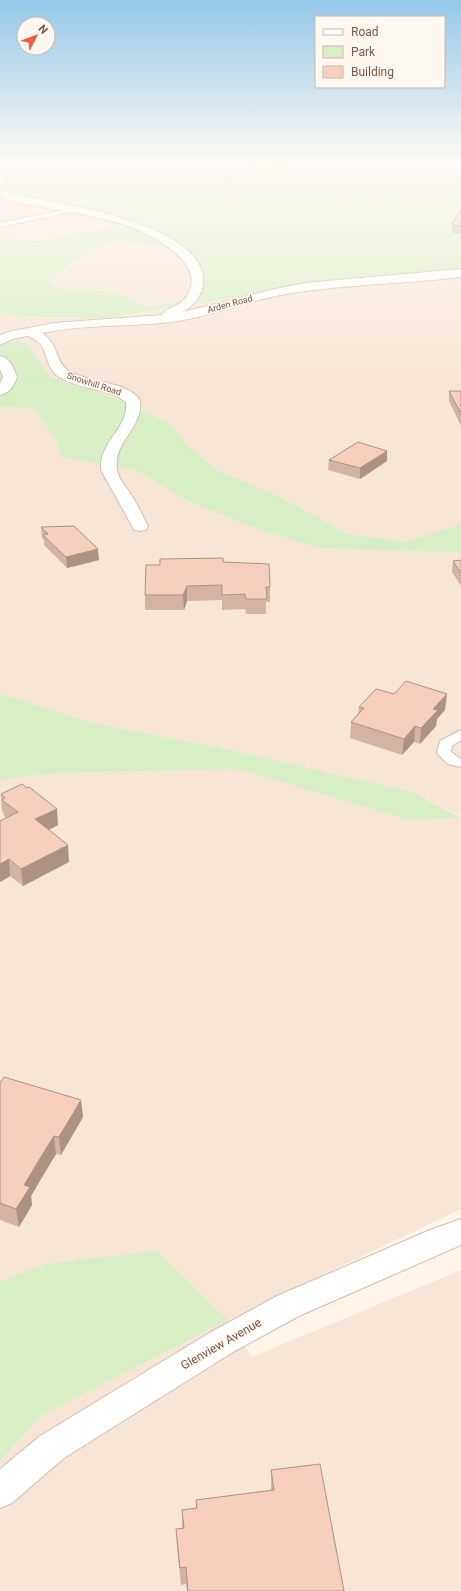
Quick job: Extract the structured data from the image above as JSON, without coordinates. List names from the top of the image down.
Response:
{
  "streets": {
    "street": ["Arden Road", "Snowhill Road", "Glenview Avenue"]
  },
  "crossings": [
    ["Arden Road", "Snowhill Road"]
  ],
  "legend": ["Road", "Park", "Building"],
  "north": "top right"
}
